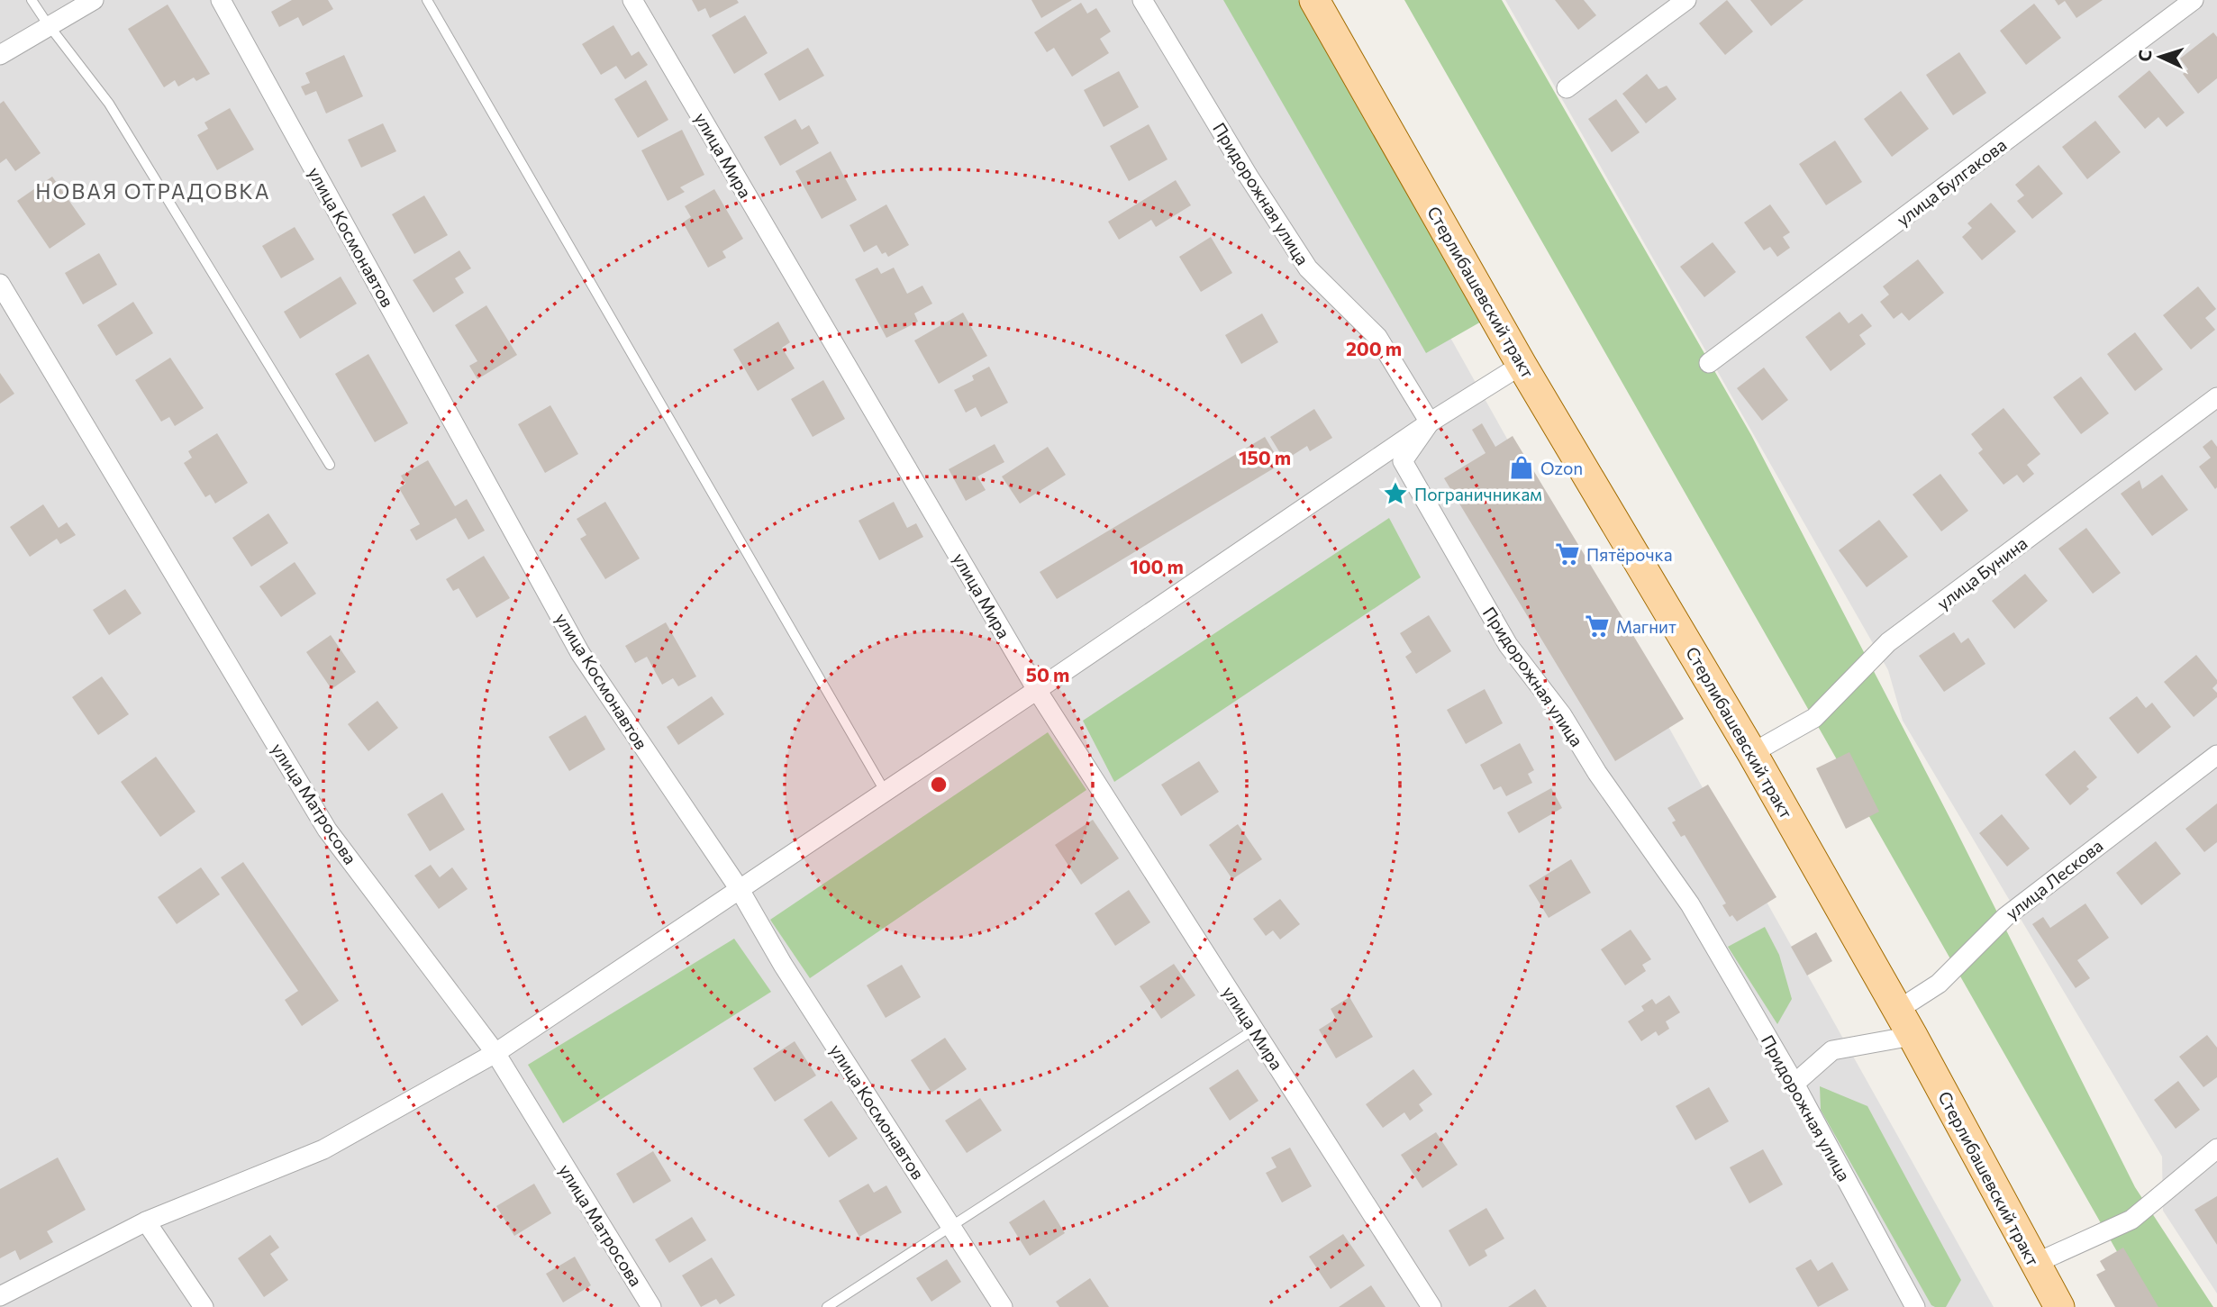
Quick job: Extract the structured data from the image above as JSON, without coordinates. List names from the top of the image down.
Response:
{
  "streets": {
    "main road": ["Стерлибашевский тракт"],
    "street": [
      "улица Мира",
      "улица Булгакова",
      "Придорожная улица",
      "улица Космонавтов",
      "улица Бунина",
      "улица Матросова",
      "улица Лескова"
    ]
  },
  "crossings": [
    ["Стерлибашевский тракт", "улица Бунина"],
    ["Стерлибашевский тракт", "улица Лескова"]
  ],
  "districts": ["НОВАЯ ОТРАДОВКА"],
  "places": {
    "shop": ["Ozon"],
    "place": ["Пограничникам"],
    "supermarket": ["Пятёрочка", "Магнит"]
  },
  "north": "left",
  "rings": [
    "200 m",
    "150 m",
    "100 m",
    "50 m"
  ]
}
